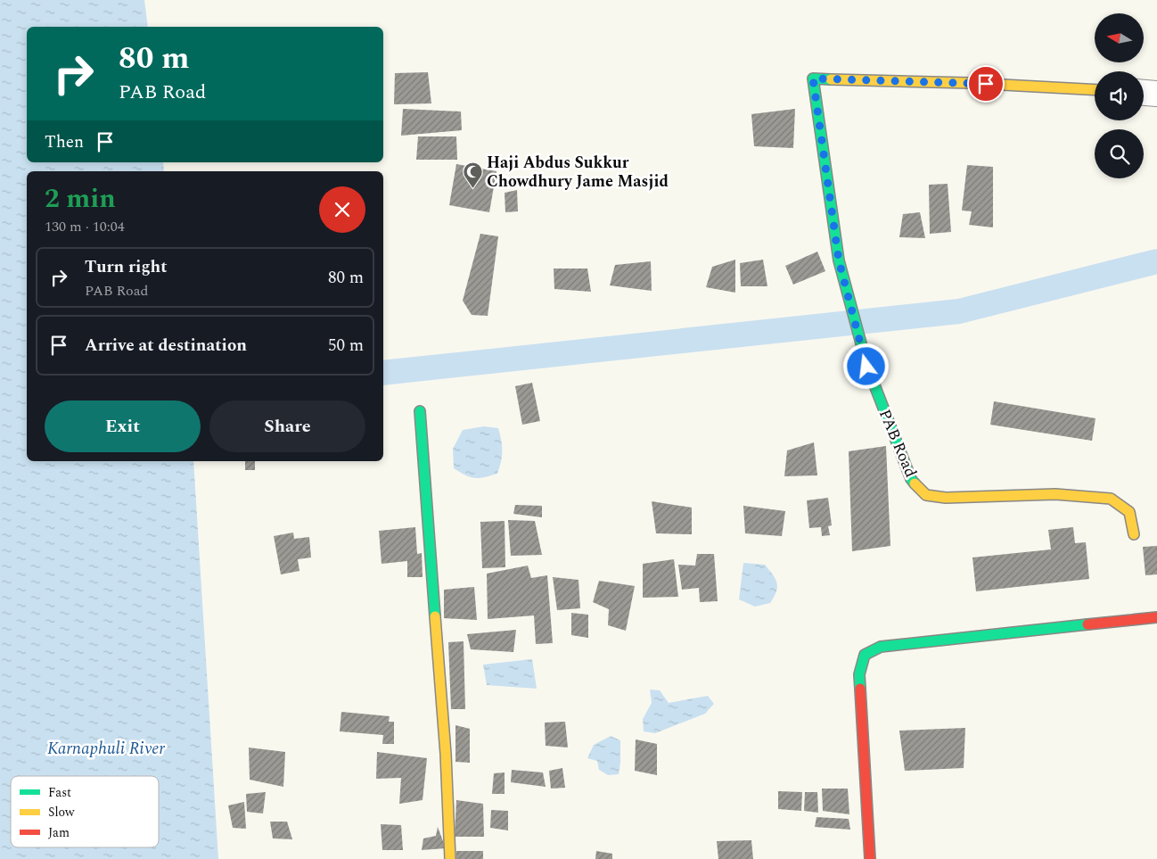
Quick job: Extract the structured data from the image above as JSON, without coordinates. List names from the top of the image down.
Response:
{
  "streets": {
    "street": ["PAB Road"]
  },
  "water": ["Karnaphuli River"],
  "places": {
    "mosque": ["Haji Abdus Sukkur Chowdhury Jame Masjid"]
  },
  "legend": ["Fast", "Slow", "Jam"],
  "north": "left",
  "page": {
    "turn": ["80 m", "PAB Road"],
    "then": "Then",
    "heading": ["2 min", "130 m · 10:04"],
    "list": [
      {
        "name": "Turn right",
        "note": "PAB Road",
        "value": "80 m"
      },
      {
        "name": "Arrive at destination",
        "value": "50 m"
      }
    ],
    "buttons": ["Exit", "Share"]
  }
}
